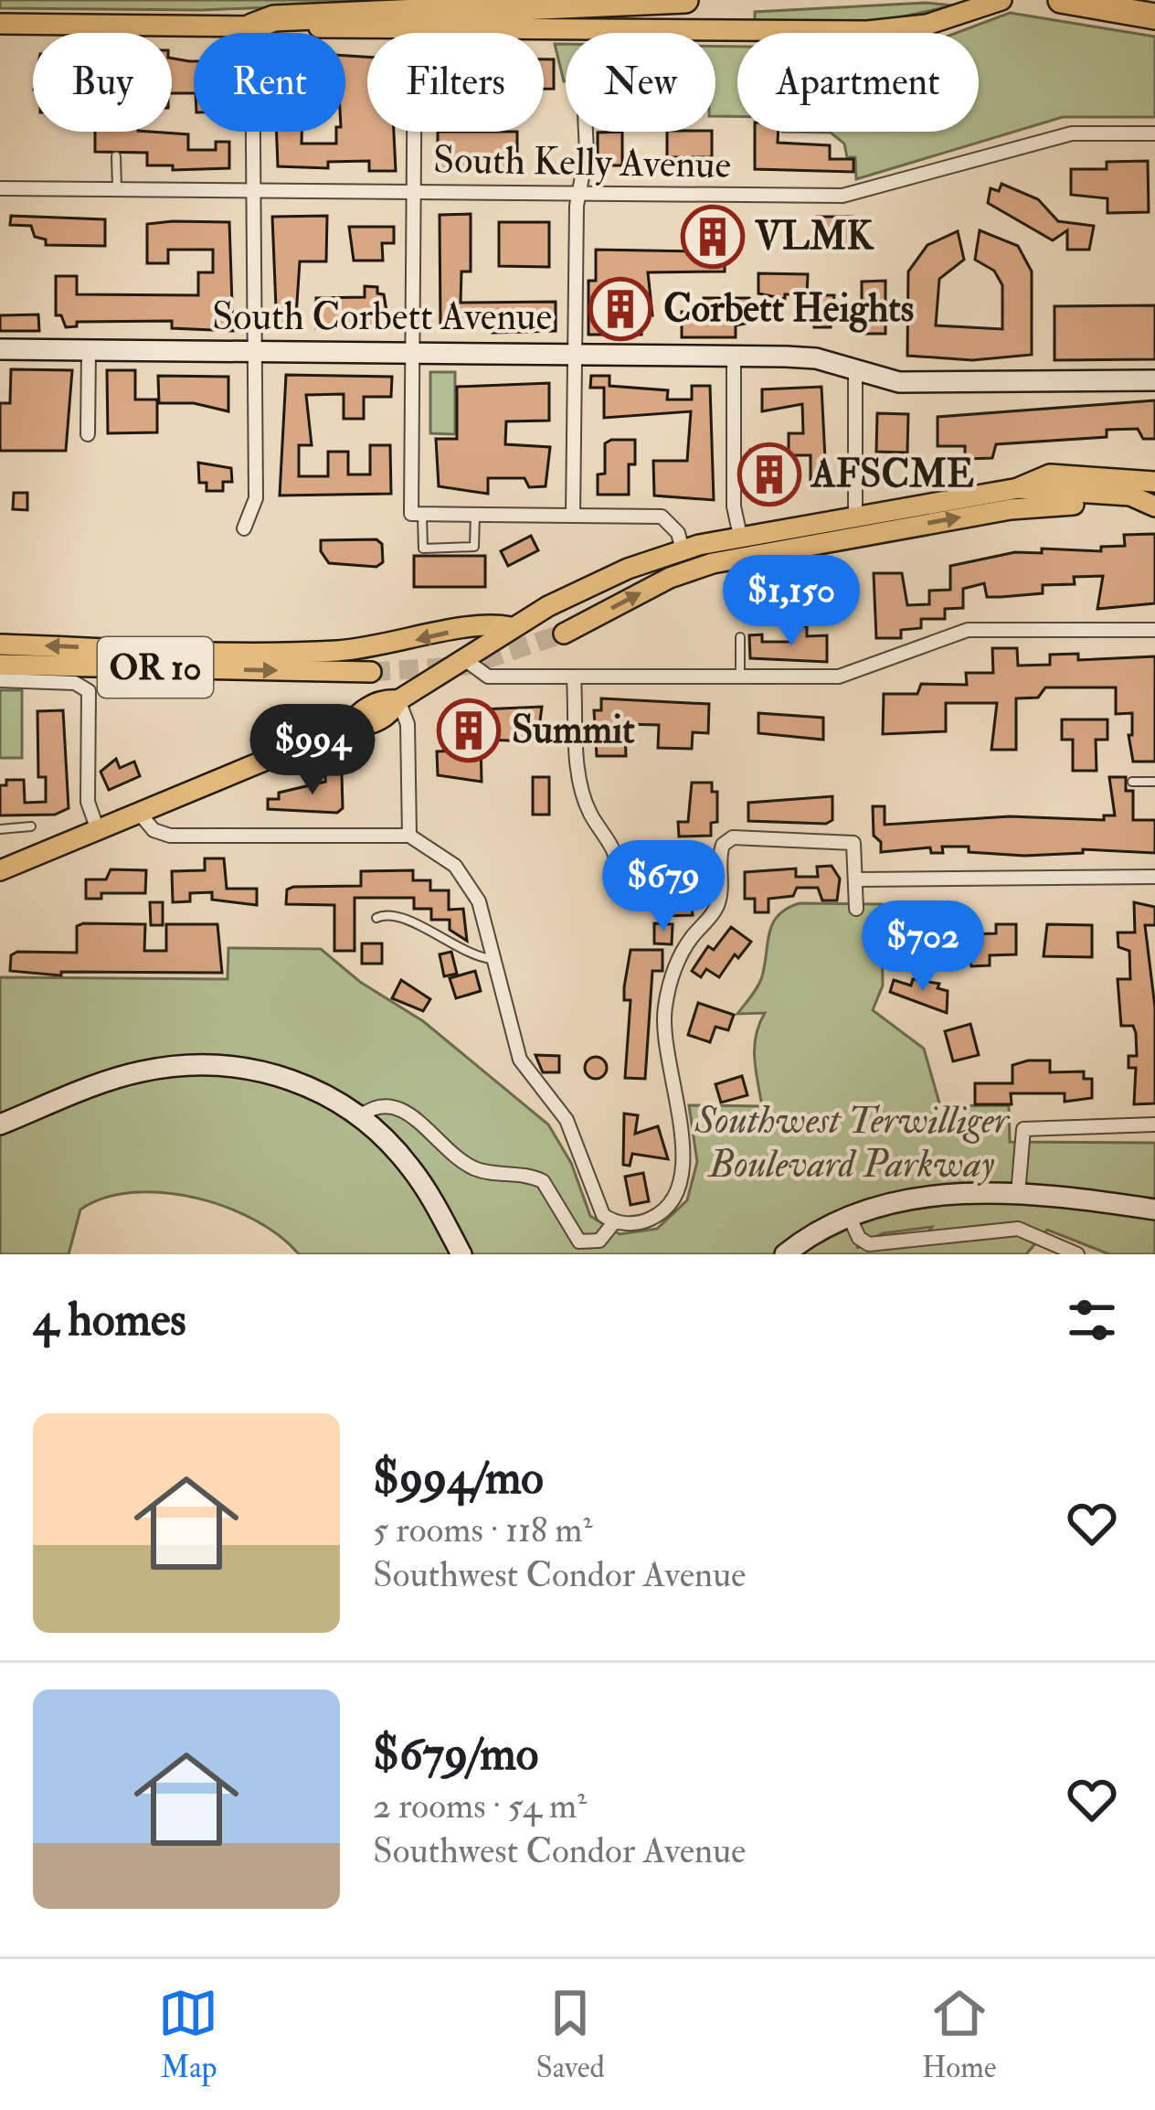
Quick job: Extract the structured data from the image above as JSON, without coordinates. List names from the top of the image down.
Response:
{
  "streets": {
    "main road": ["OR 10"],
    "street": ["South Kelly Avenue", "South Corbett Avenue"]
  },
  "parks": ["Southwest Terwilliger Boulevard Parkway"],
  "places": {
    "building": [
      "VLMK",
      "Corbett Heights",
      "AFSCME",
      "Summit"
    ]
  },
  "page": {
    "chip": [
      "Buy",
      "Rent",
      "Filters",
      "New",
      "Apartment"
    ],
    "price": [
      "$1,150",
      "$994",
      "$679",
      "$702"
    ],
    "heading": "4 homes",
    "list": [
      {
        "name": "$994/mo",
        "note": "5 rooms · 118 m² · Southwest Condor Avenue"
      },
      {
        "name": "$679/mo",
        "note": "2 rooms · 54 m² · Southwest Condor Avenue"
      }
    ],
    "tabs": ["Map", "Saved", "Home"]
  }
}
